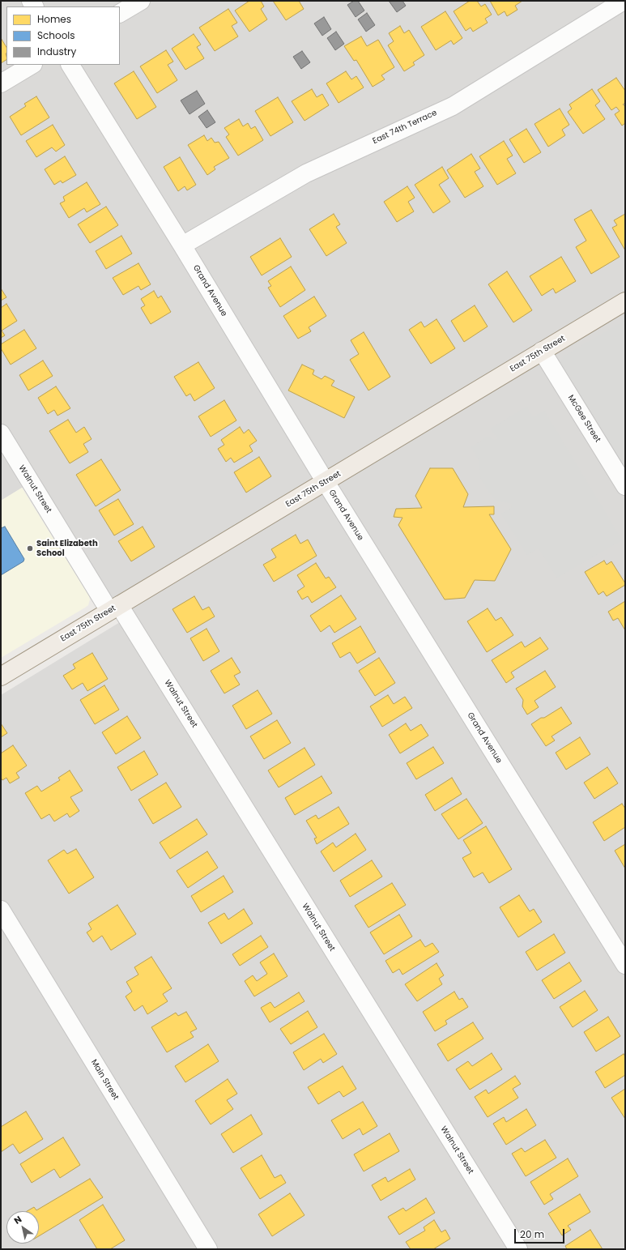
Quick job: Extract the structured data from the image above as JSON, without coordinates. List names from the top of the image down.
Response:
{
  "streets": {
    "main road": ["East 75th Street"],
    "street": [
      "East 74th Terrace",
      "Grand Avenue",
      "McGee Street",
      "Walnut Street",
      "Main Street"
    ]
  },
  "crossings": [
    ["East 74th Terrace", "Grand Avenue"],
    ["Grand Avenue", "East 75th Street"],
    ["East 75th Street", "McGee Street"],
    ["East 75th Street", "Walnut Street"]
  ],
  "places": ["Saint Elizabeth School"],
  "legend": ["Homes", "Schools", "Industry"],
  "scale_bar": "20 m",
  "north": "top left"
}
